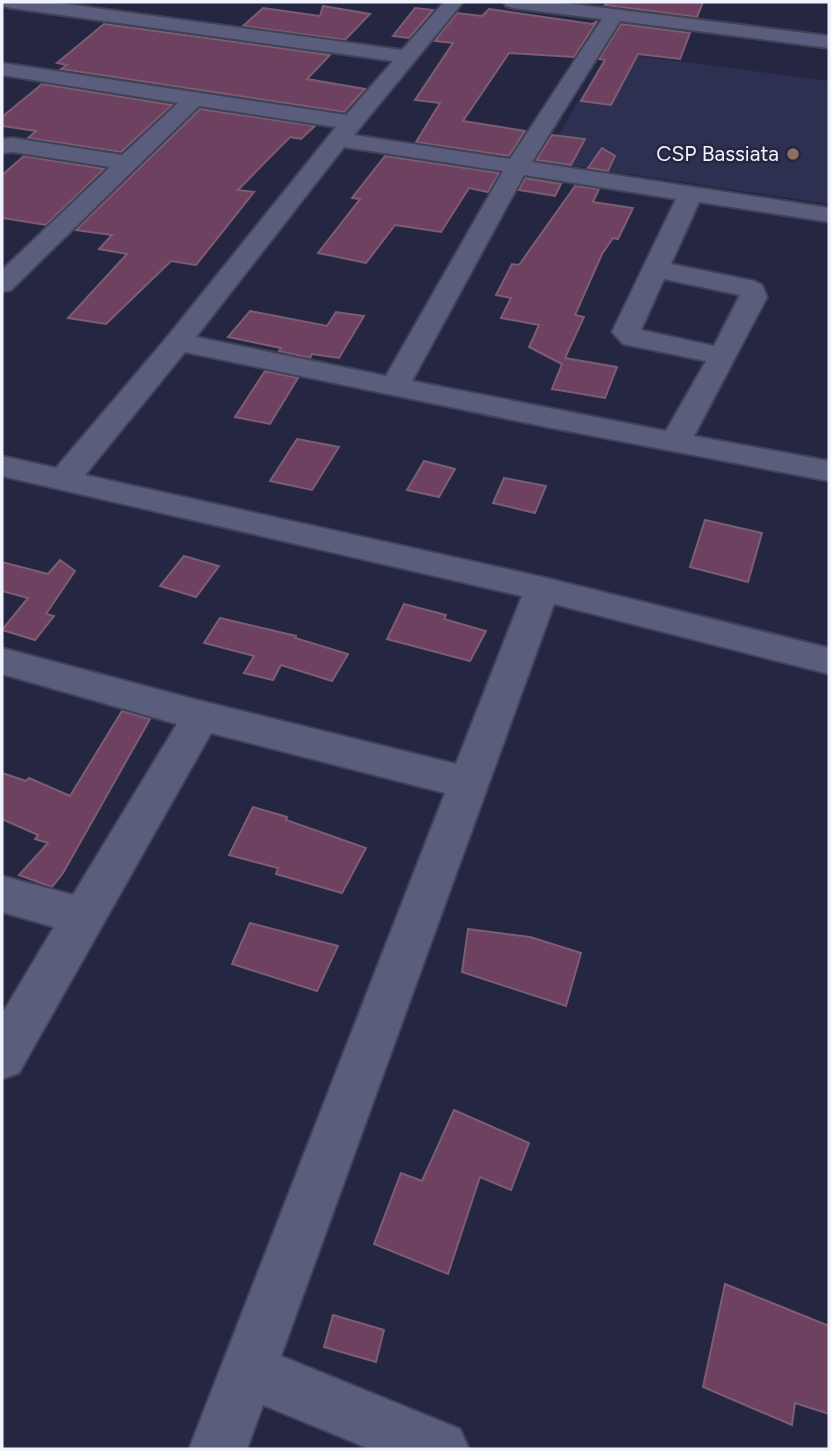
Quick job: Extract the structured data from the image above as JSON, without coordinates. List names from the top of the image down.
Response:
{
  "places": ["CSP Bassiata"]
}
